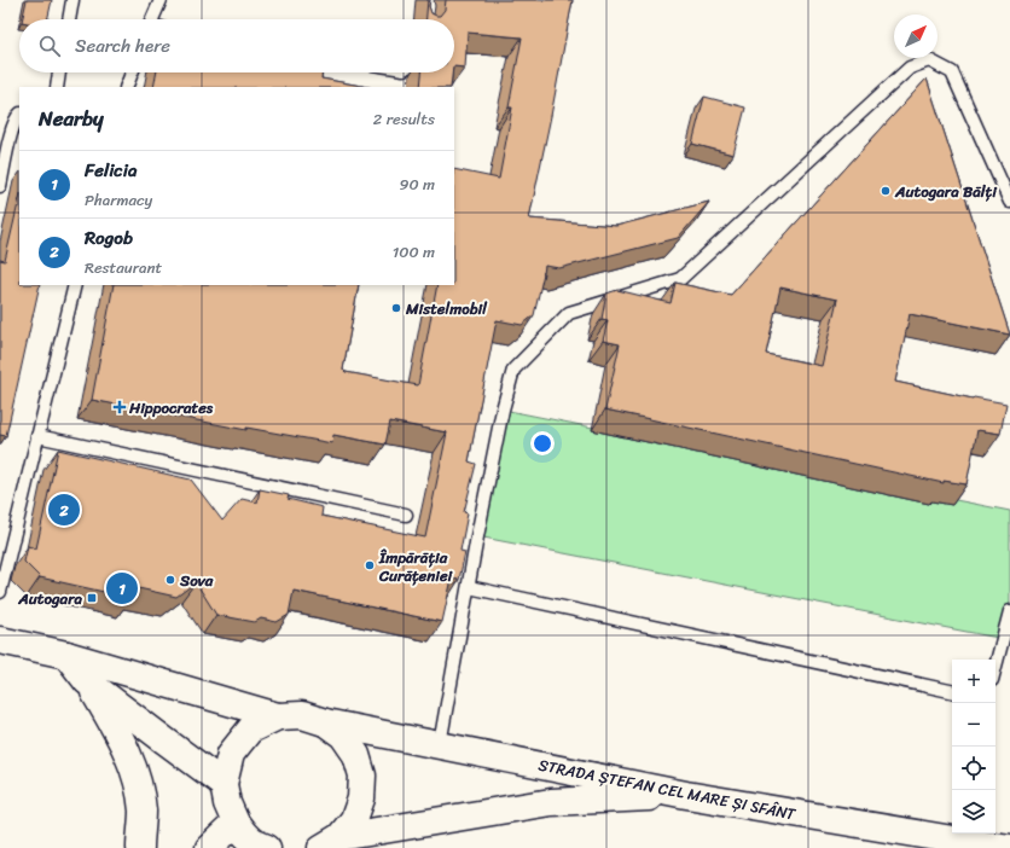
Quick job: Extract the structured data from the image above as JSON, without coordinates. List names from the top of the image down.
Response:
{
  "streets": {
    "main road": ["STRADA ȘTEFAN CEL MARE ȘI SFÂNT"]
  },
  "places": {
    "other": [
      "Autogara Bălți",
      "Mistelmobil",
      "Împărăția Curățeniei",
      "Sova"
    ],
    "health": ["Hippocrates"],
    "transit": ["Autogara"]
  },
  "north": "top right",
  "page": {
    "search": "Search here",
    "heading": ["Nearby", "2 results"],
    "list": [
      {
        "mark": "1",
        "name": "Felicia",
        "note": "Pharmacy",
        "value": "90 m"
      },
      {
        "mark": "2",
        "name": "Rogob",
        "note": "Restaurant",
        "value": "100 m"
      }
    ],
    "pins": ["2", "1"],
    "map_buttons": ["+", "−"]
  }
}
